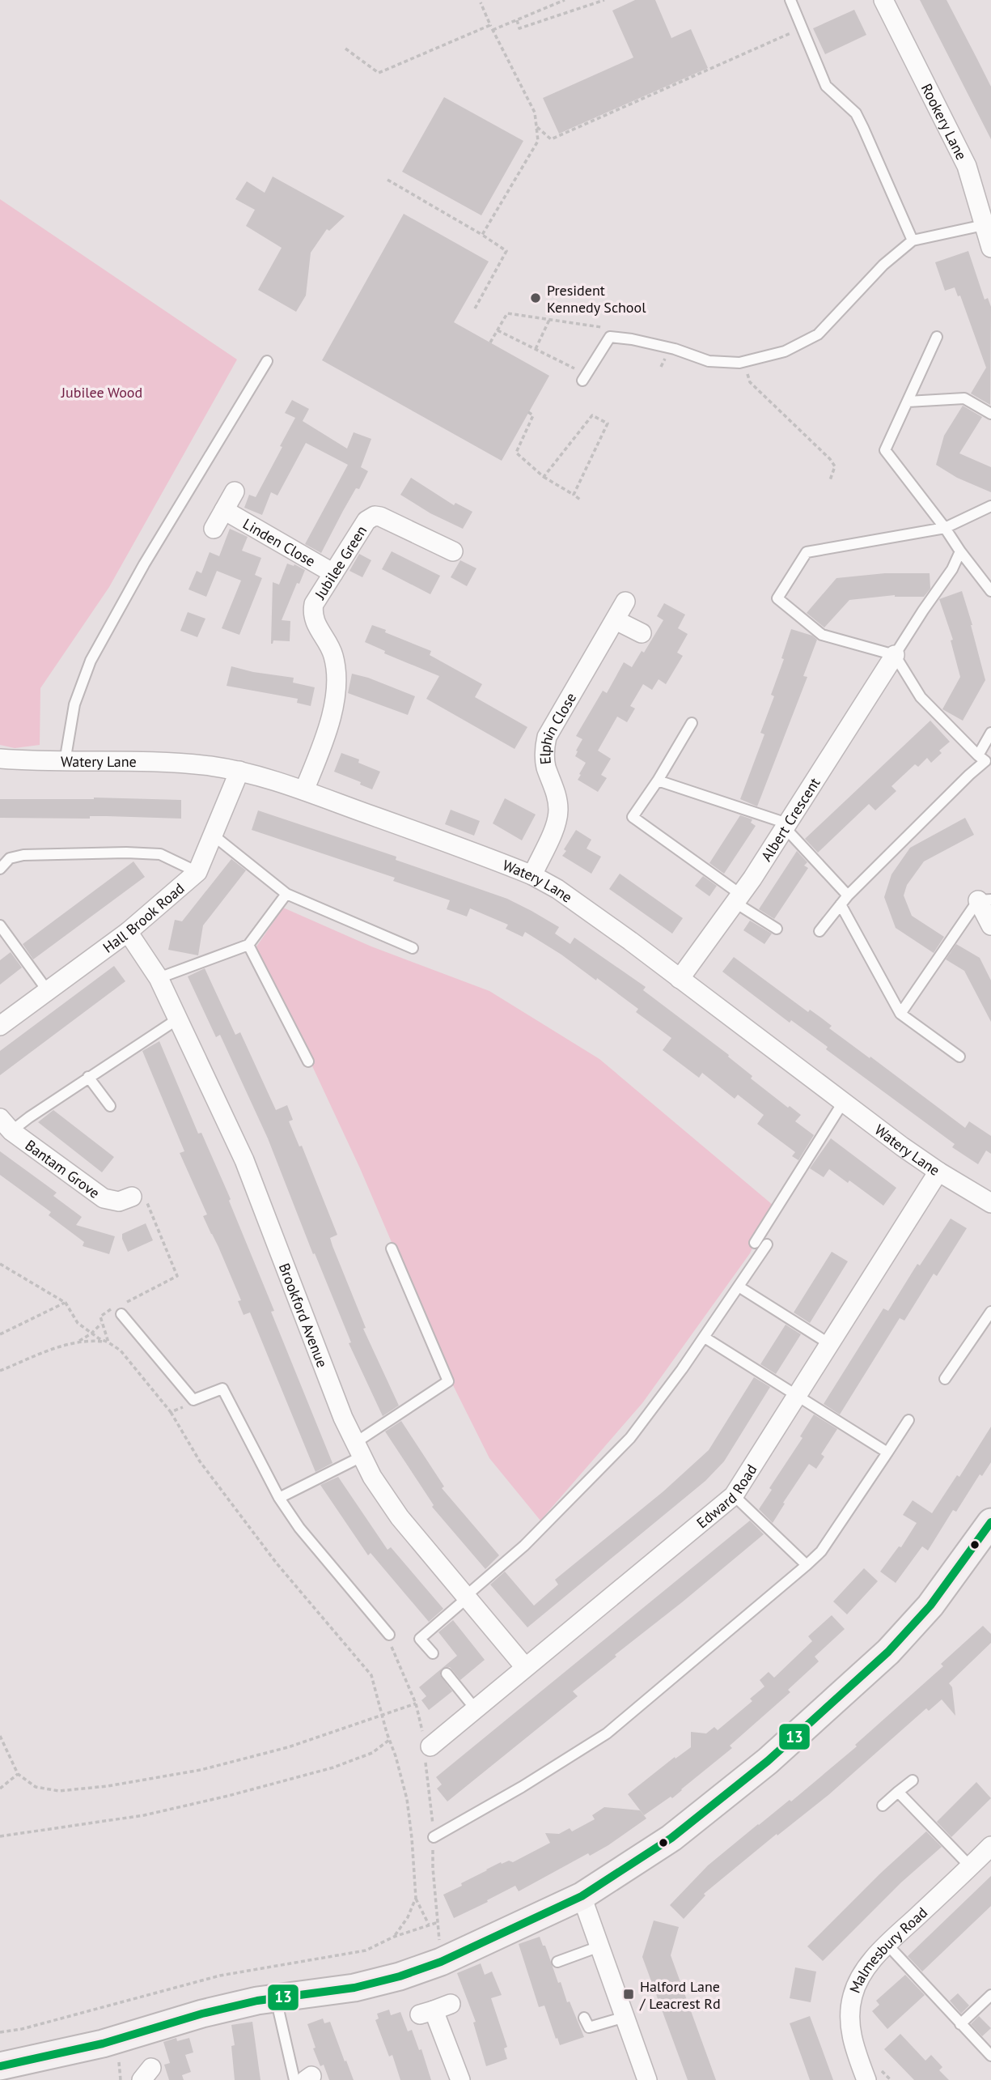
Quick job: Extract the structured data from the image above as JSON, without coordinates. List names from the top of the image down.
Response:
{
  "streets": {
    "street": [
      "Rookery Lane",
      "Linden Close",
      "Jubilee Green",
      "Elphin Close",
      "Watery Lane",
      "Albert Crescent",
      "Hall Brook Road",
      "Bantam Grove",
      "Brookford Avenue",
      "Edward Road",
      "Malmesbury Road"
    ]
  },
  "crossings": [
    ["Linden Close", "Jubilee Green"],
    ["Jubilee Green", "Watery Lane"],
    ["Elphin Close", "Watery Lane"],
    ["Watery Lane", "Albert Crescent"],
    ["Watery Lane", "Hall Brook Road"],
    ["Watery Lane", "Edward Road"],
    ["Hall Brook Road", "Brookford Avenue"],
    ["Brookford Avenue", "Edward Road"]
  ],
  "parks": ["Jubilee Wood"],
  "places": {
    "other": ["President Kennedy School"],
    "transit": ["Halford Lane / Leacrest Rd"]
  },
  "lines": ["transit line 13"]
}
